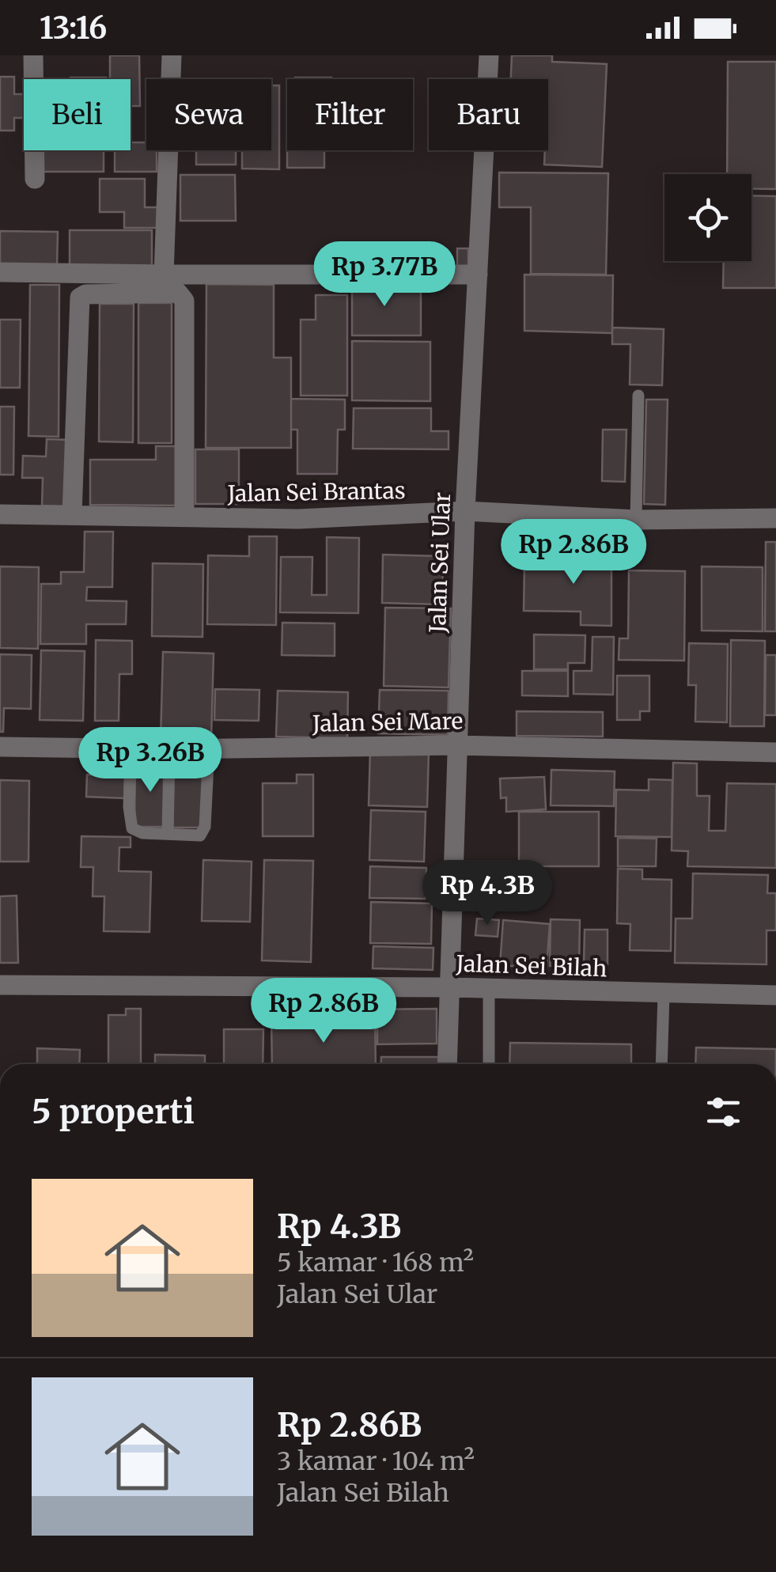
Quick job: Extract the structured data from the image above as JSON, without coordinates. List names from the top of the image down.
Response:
{
  "streets": {
    "street": [
      "Jalan Sei Brantas",
      "Jalan Sei Ular",
      "Jalan Sei Mare",
      "Jalan Sei Bilah"
    ]
  },
  "crossings": [
    ["Jalan Sei Brantas", "Jalan Sei Ular"],
    ["Jalan Sei Ular", "Jalan Sei Mare"],
    ["Jalan Sei Ular", "Jalan Sei Bilah"]
  ],
  "page": {
    "status": "13:16",
    "chip": [
      "Beli",
      "Sewa",
      "Filter",
      "Baru"
    ],
    "price": [
      "Rp 3.77B",
      "Rp 2.86B",
      "Rp 3.26B",
      "Rp 4.3B",
      "Rp 2.86B"
    ],
    "heading": "5 properti",
    "list": [
      {
        "name": "Rp 4.3B",
        "note": "5 kamar · 168 m² · Jalan Sei Ular"
      },
      {
        "name": "Rp 2.86B",
        "note": "3 kamar · 104 m² · Jalan Sei Bilah"
      }
    ]
  }
}
